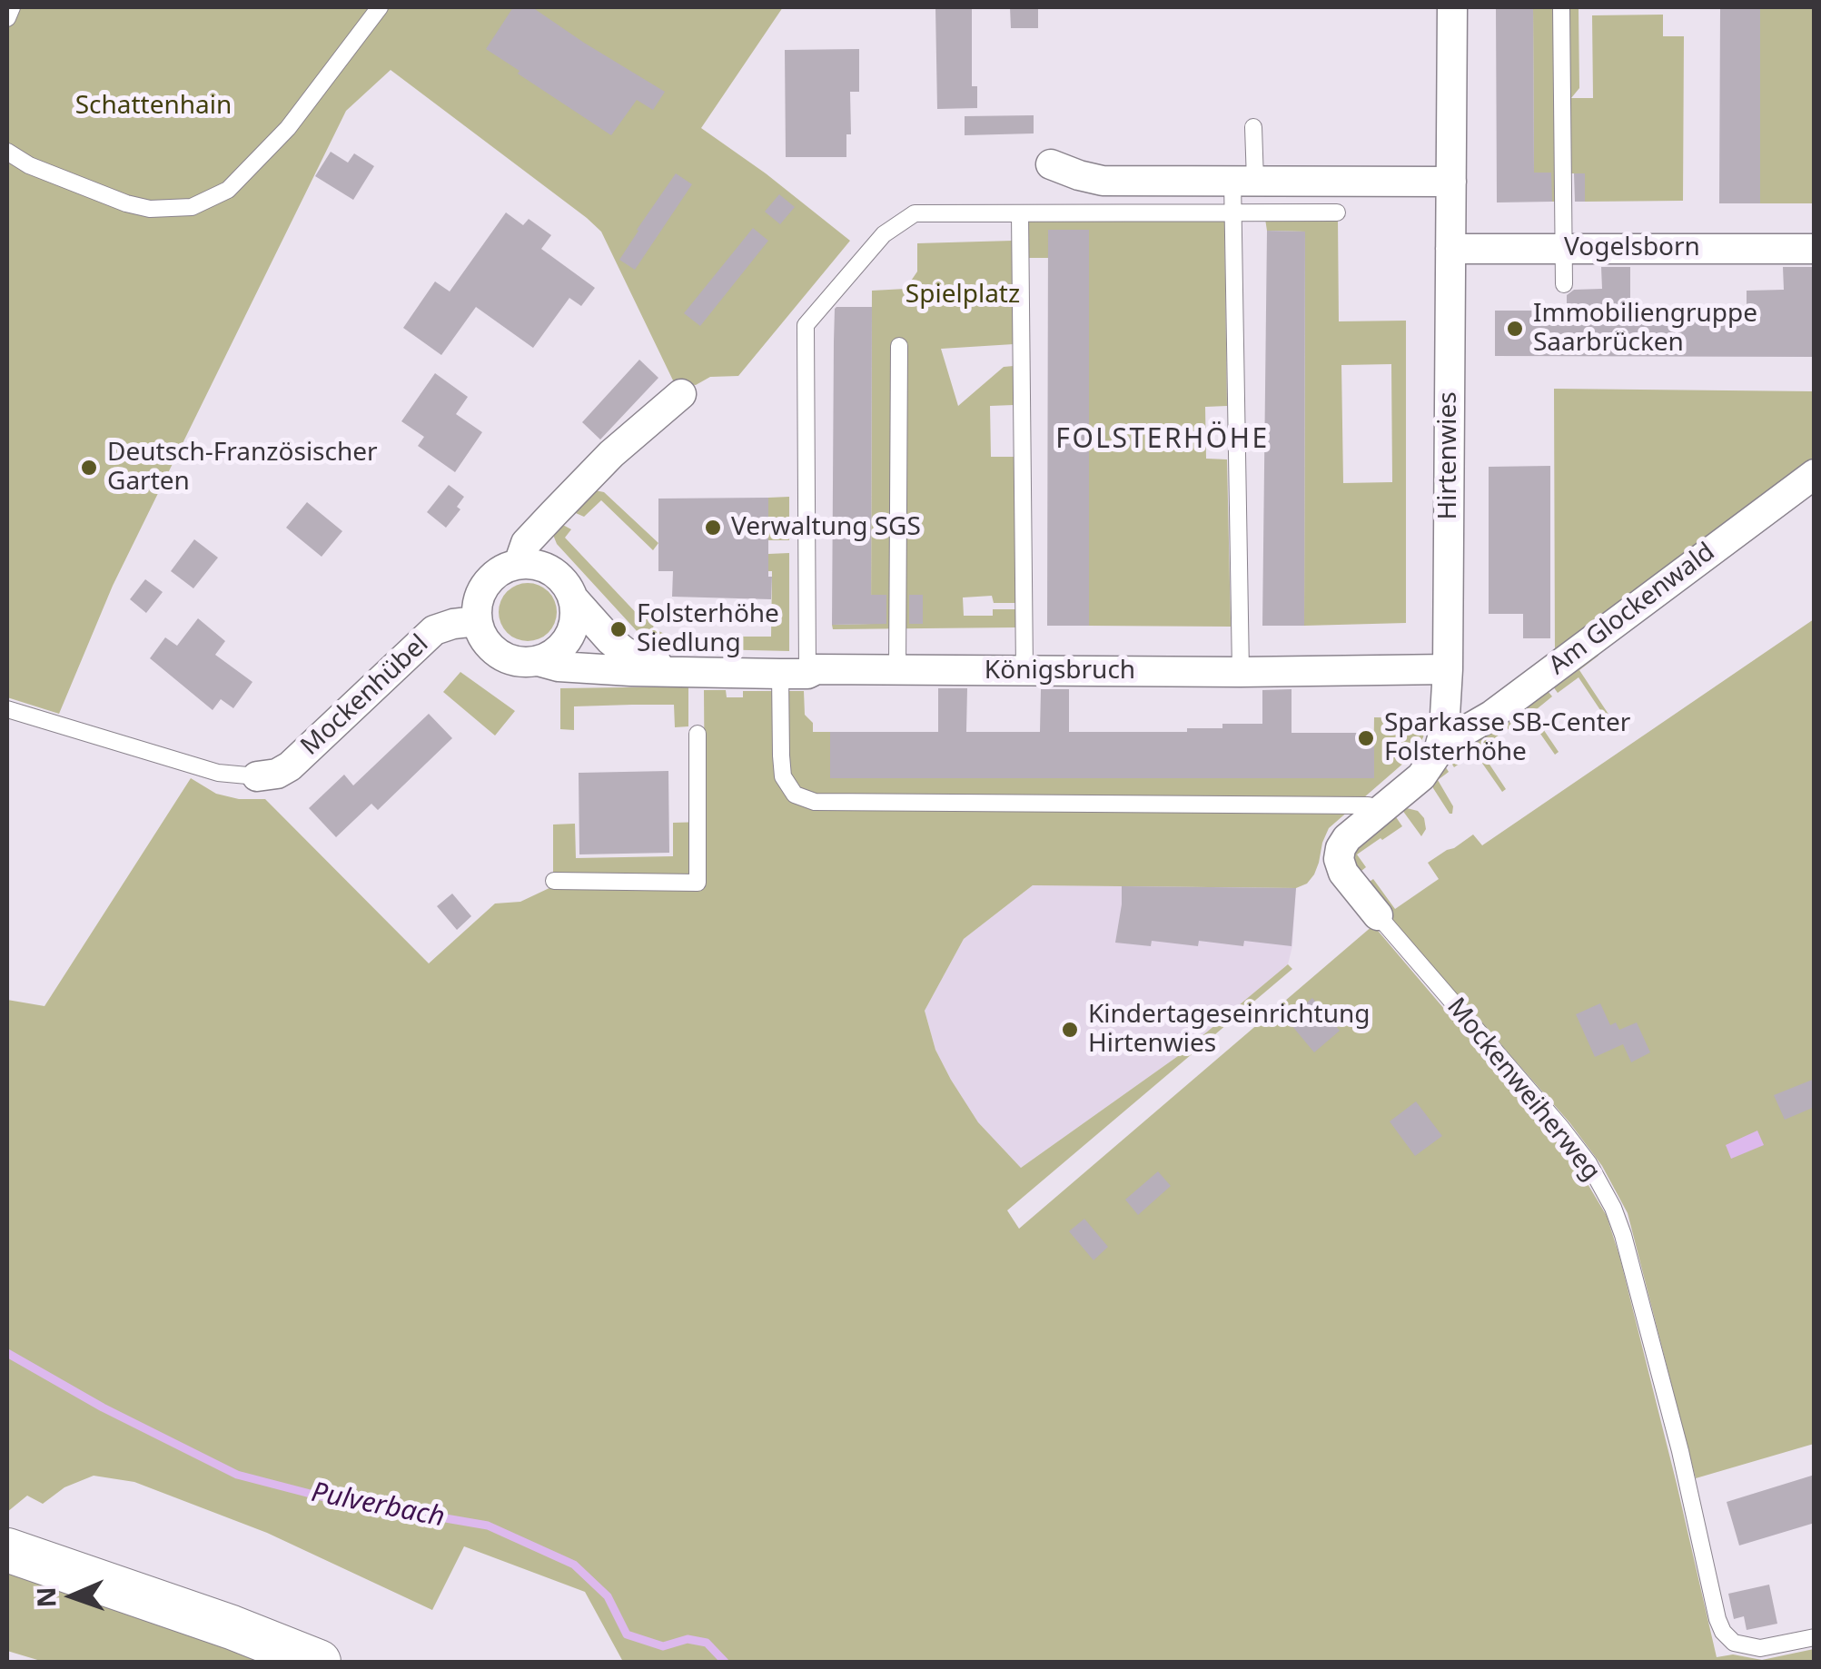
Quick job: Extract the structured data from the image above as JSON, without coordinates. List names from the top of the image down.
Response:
{
  "streets": {
    "street": [
      "Vogelsborn",
      "Hirtenwies",
      "Am Glockenwald",
      "Königsbruch",
      "Mockenhübel",
      "Mockenweiherweg"
    ]
  },
  "crossings": [
    ["Vogelsborn", "Hirtenwies"],
    ["Hirtenwies", "Am Glockenwald"],
    ["Hirtenwies", "Königsbruch"],
    ["Hirtenwies", "Mockenweiherweg"],
    ["Am Glockenwald", "Mockenweiherweg"],
    ["Königsbruch", "Mockenhübel"]
  ],
  "districts": ["FOLSTERHÖHE"],
  "water": ["Pulverbach"],
  "parks": ["Schattenhain", "Spielplatz"],
  "places": [
    "Immobiliengruppe Saarbrücken",
    "Deutsch-Französischer Garten",
    "Verwaltung SGS",
    "Folsterhöhe Siedlung",
    "Sparkasse SB-Center Folsterhöhe",
    "Kindertageseinrichtung Hirtenwies"
  ],
  "north": "left"
}
